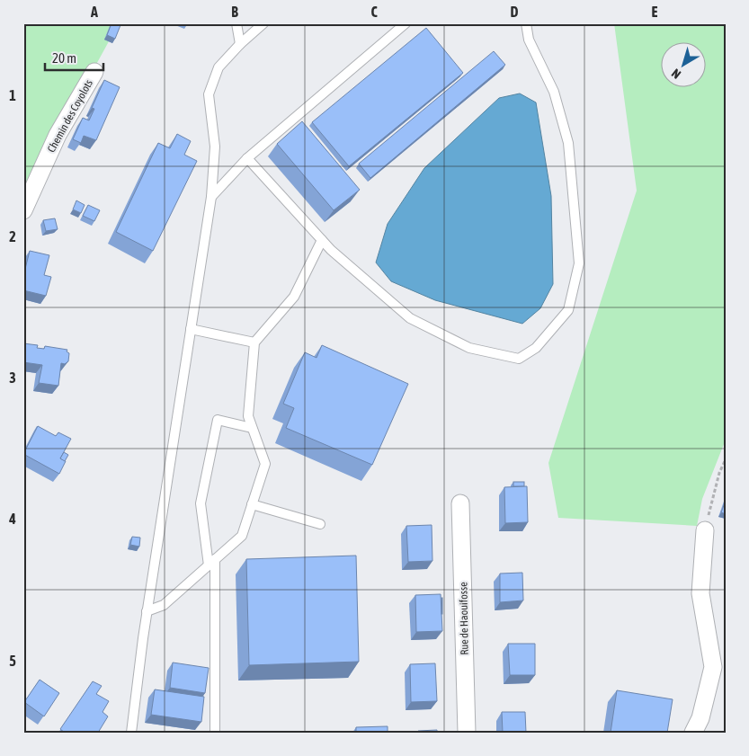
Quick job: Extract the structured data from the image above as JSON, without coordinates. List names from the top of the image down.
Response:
{
  "streets": {
    "street": ["Chemin des Coyolots", "Rue de Haouifosse"]
  },
  "scale_bar": "20 m",
  "north": "bottom left",
  "grid": {
    "columns": [
      "A",
      "B",
      "C",
      "D",
      "E"
    ],
    "rows": [
      "1",
      "2",
      "3",
      "4",
      "5"
    ]
  }
}
